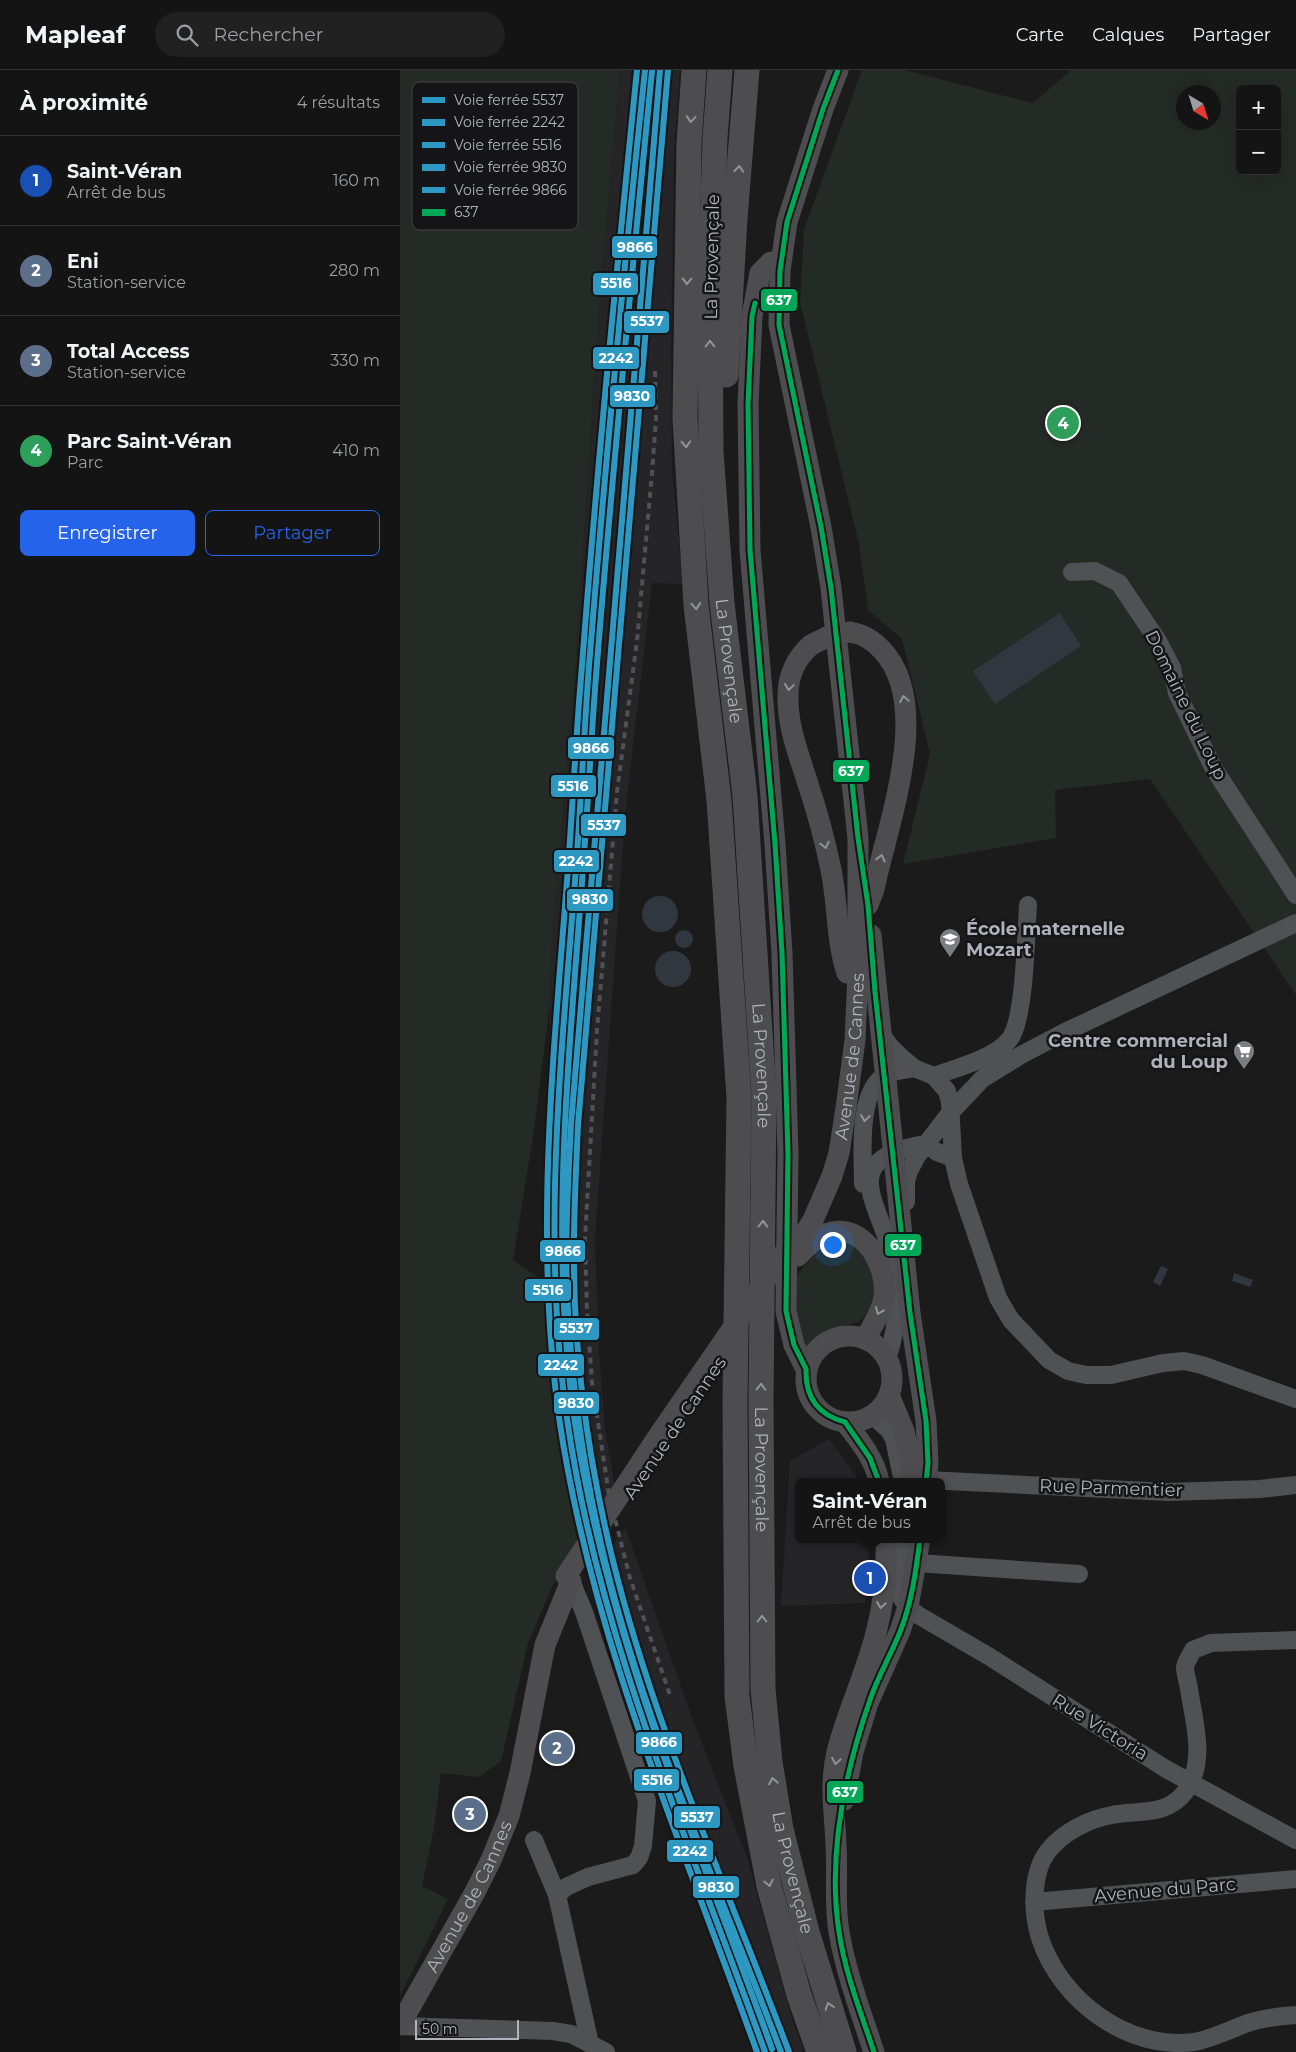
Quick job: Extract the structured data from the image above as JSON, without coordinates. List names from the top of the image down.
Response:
{
  "streets": {
    "highway": ["La Provençale"],
    "main road": ["Avenue de Cannes"],
    "street": [
      "Domaine du Loup",
      "Rue Parmentier",
      "Rue Victoria",
      "Avenue du Parc"
    ]
  },
  "places": {
    "school or university": ["École maternelle Mozart"],
    "supermarket": ["Centre commercial du Loup"]
  },
  "lines": [
    "rail line 5537",
    "rail line 2242",
    "rail line 5516",
    "rail line 9830",
    "transit line 637",
    "rail line 9866"
  ],
  "legend": [
    "Voie ferrée 5537",
    "Voie ferrée 2242",
    "Voie ferrée 5516",
    "Voie ferrée 9830",
    "Voie ferrée 9866",
    "637"
  ],
  "scale_bar": "50 m",
  "north": "bottom right",
  "page": {
    "header": "Mapleaf",
    "search": "Rechercher",
    "nav": ["Carte", "Calques", "Partager"],
    "heading": ["À proximité", "4 résultats"],
    "map_buttons": ["+", "−"],
    "list": [
      {
        "mark": "1",
        "name": "Saint-Véran",
        "note": "Arrêt de bus",
        "value": "160 m"
      },
      {
        "mark": "2",
        "name": "Eni",
        "note": "Station-service",
        "value": "280 m"
      },
      {
        "mark": "3",
        "name": "Total Access",
        "note": "Station-service",
        "value": "330 m"
      },
      {
        "mark": "4",
        "name": "Parc Saint-Véran",
        "note": "Parc",
        "value": "410 m"
      }
    ],
    "pins": [
      "4",
      "1",
      "2",
      "3"
    ],
    "buttons": ["Enregistrer", "Partager"],
    "popup": ["Saint-Véran", "Arrêt de bus"],
    "scale": "50 m"
  }
}
